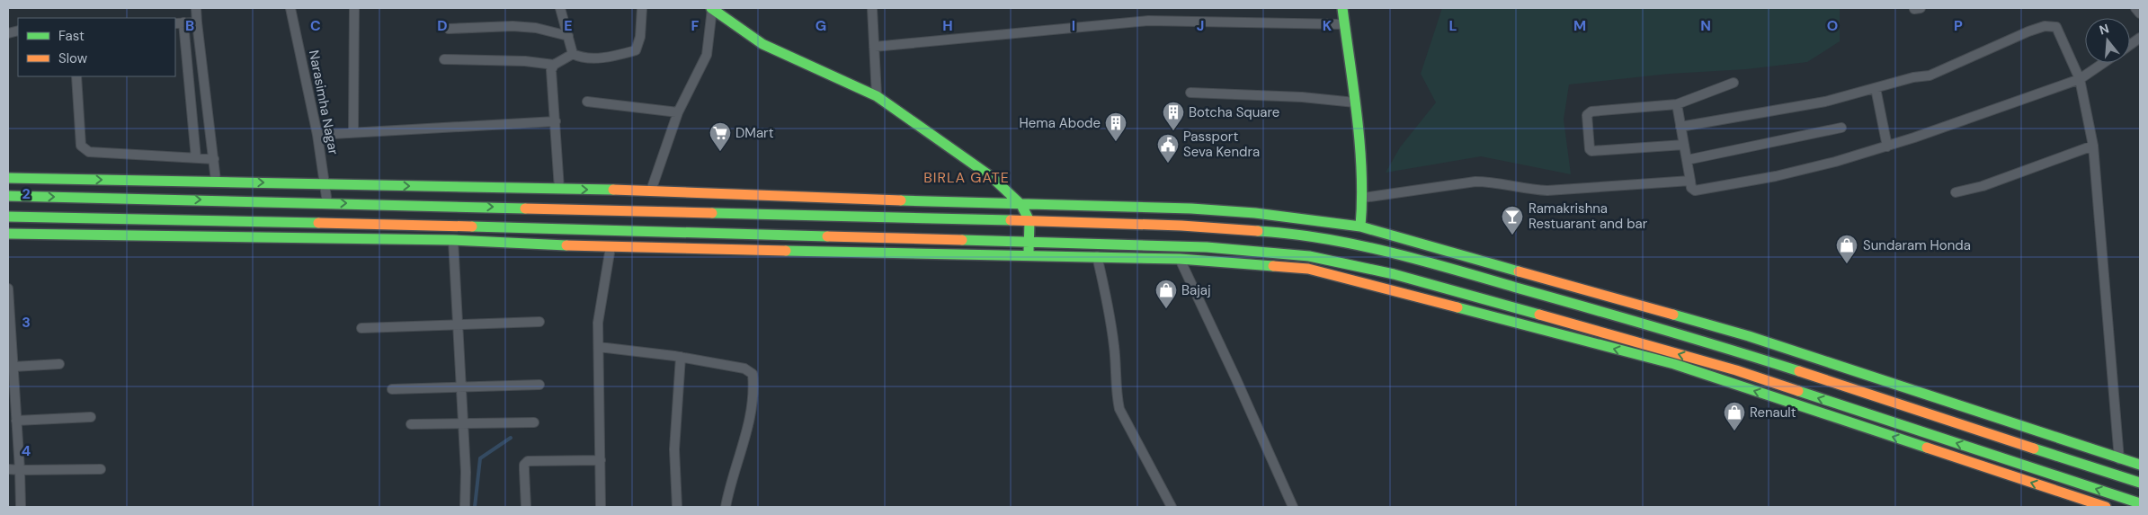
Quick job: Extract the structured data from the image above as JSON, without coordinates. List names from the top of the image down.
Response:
{
  "streets": {
    "street": ["Narasimha Nagar"]
  },
  "districts": ["BIRLA GATE"],
  "places": {
    "building": ["Botcha Square", "Hema Abode"],
    "supermarket": ["DMart"],
    "public building": ["Passport Seva Kendra"],
    "bar": ["Ramakrishna Restuarant and bar"],
    "shop": ["Sundaram Honda", "Bajaj", "Renault"]
  },
  "legend": ["Fast", "Slow"],
  "north": "top",
  "grid": {
    "columns": [
      "B",
      "C",
      "D",
      "E",
      "F",
      "G",
      "H",
      "I",
      "J",
      "K",
      "L",
      "M",
      "N",
      "O",
      "P"
    ],
    "rows": ["2", "3", "4"]
  }
}
